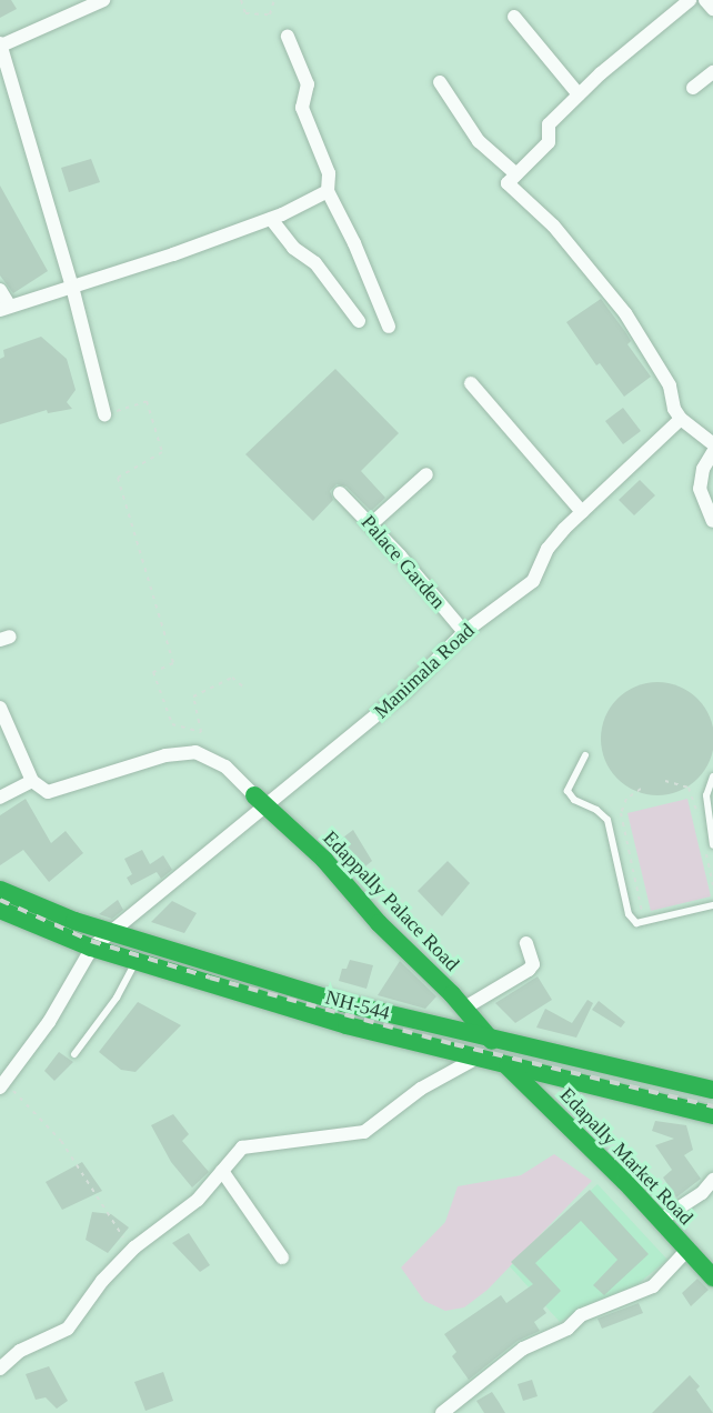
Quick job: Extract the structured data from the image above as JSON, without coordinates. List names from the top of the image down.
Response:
{
  "streets": {
    "main road": ["Edappally Palace Road", "NH-544", "Edapally Market Road"],
    "street": ["Palace Garden", "Manimala Road"]
  },
  "crossings": [
    ["Palace Garden", "Manimala Road"],
    ["Manimala Road", "Edappally Palace Road"],
    ["Manimala Road", "NH-544"],
    ["Edappally Palace Road", "NH-544"],
    ["NH-544", "Edapally Market Road"]
  ]
}
